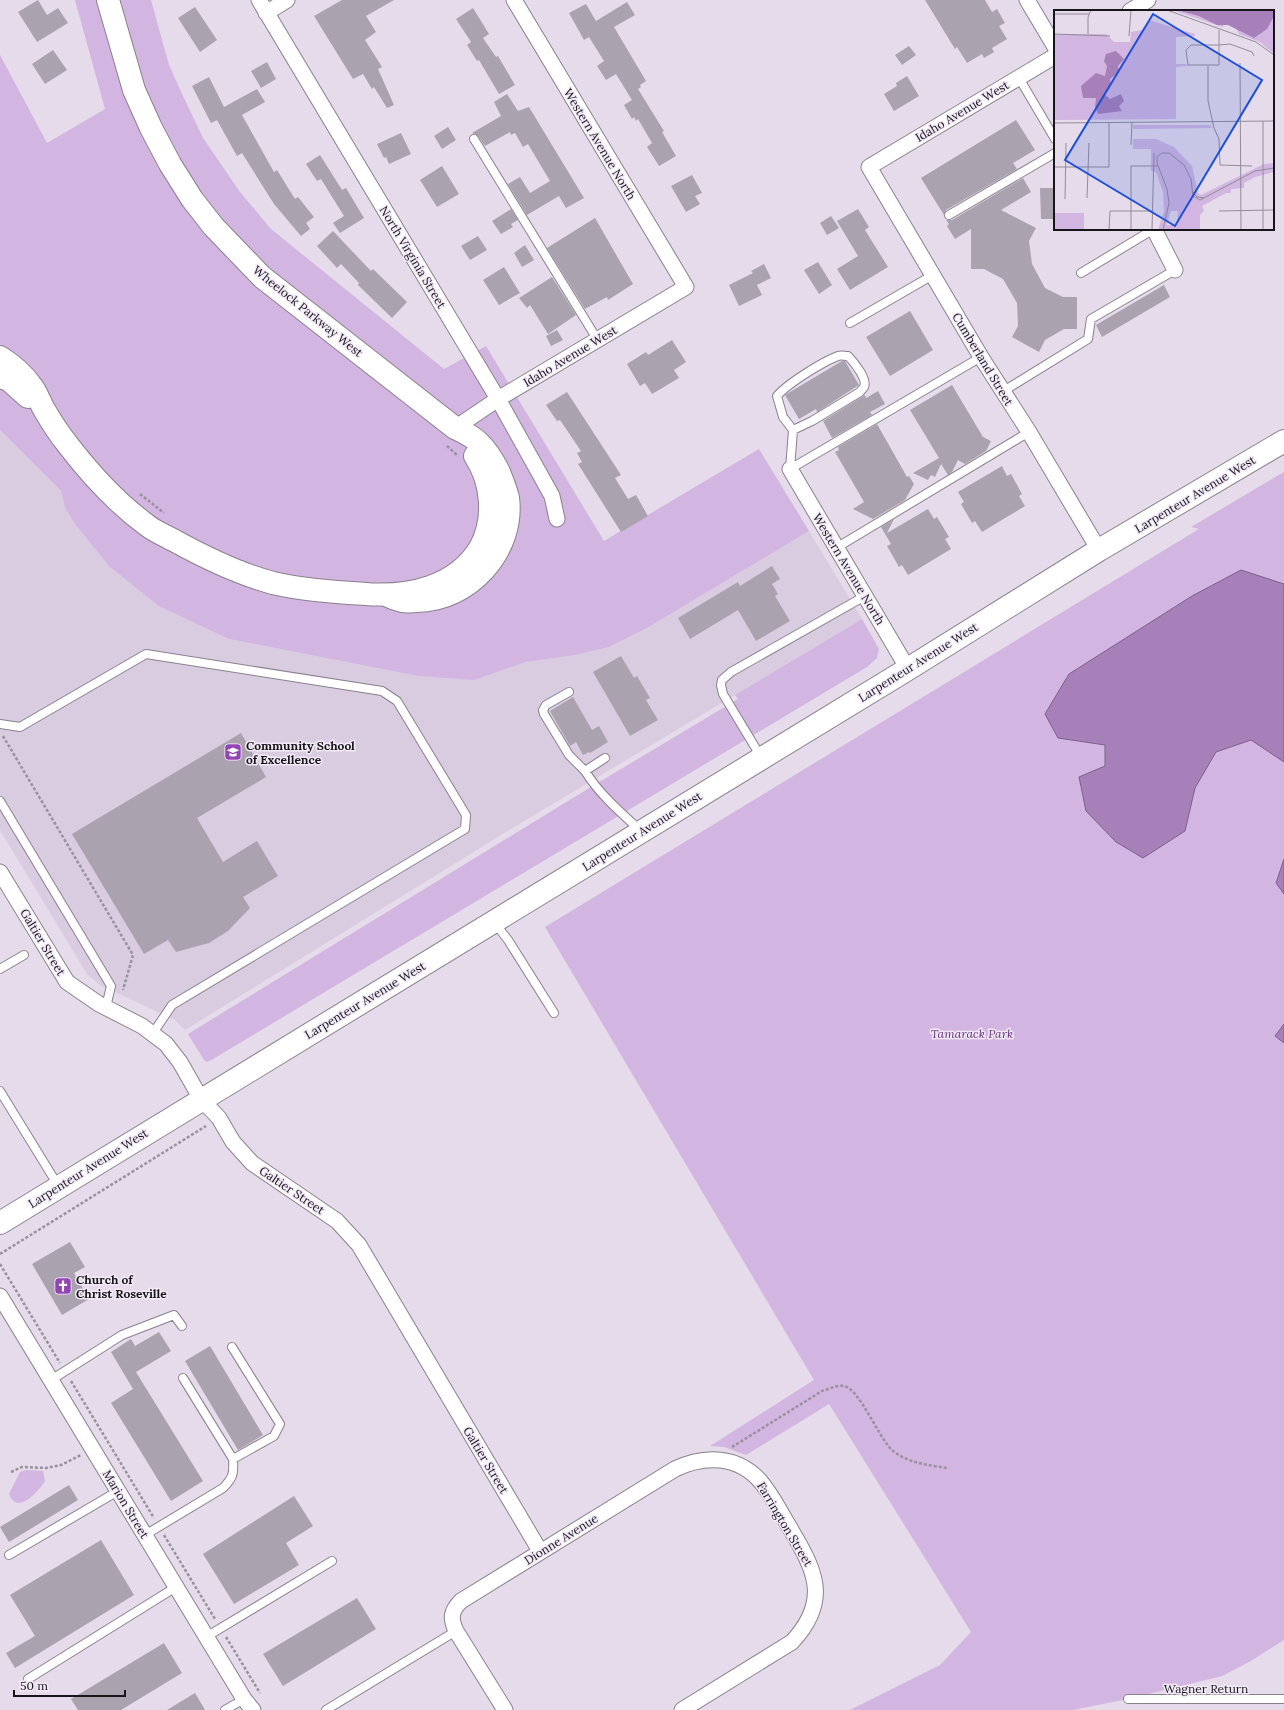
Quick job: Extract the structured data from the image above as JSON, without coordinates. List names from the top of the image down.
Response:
{
  "streets": {
    "main road": ["Wheelock Parkway West", "Larpenteur Avenue West"],
    "street": [
      "Idaho Avenue West",
      "Western Avenue North",
      "North Virginia Street",
      "Cumberland Street",
      "Galtier Street",
      "Marion Street",
      "Farrington Street",
      "Dionne Avenue"
    ],
    "lane": ["Wagner Return"]
  },
  "crossings": [
    ["Idaho Avenue West", "Western Avenue North"],
    ["Idaho Avenue West", "North Virginia Street"],
    ["Idaho Avenue West", "Wheelock Parkway West"],
    ["Idaho Avenue West", "Cumberland Street"],
    ["Western Avenue North", "Larpenteur Avenue West"],
    ["Cumberland Street", "Larpenteur Avenue West"],
    ["Larpenteur Avenue West", "Galtier Street"],
    ["Galtier Street", "Dionne Avenue"],
    ["Farrington Street", "Dionne Avenue"]
  ],
  "parks": ["Tamarack Park"],
  "places": {
    "school or university": ["Community School of Excellence"],
    "church": ["Church of Christ Roseville"]
  },
  "scale_bar": "50 m"
}
